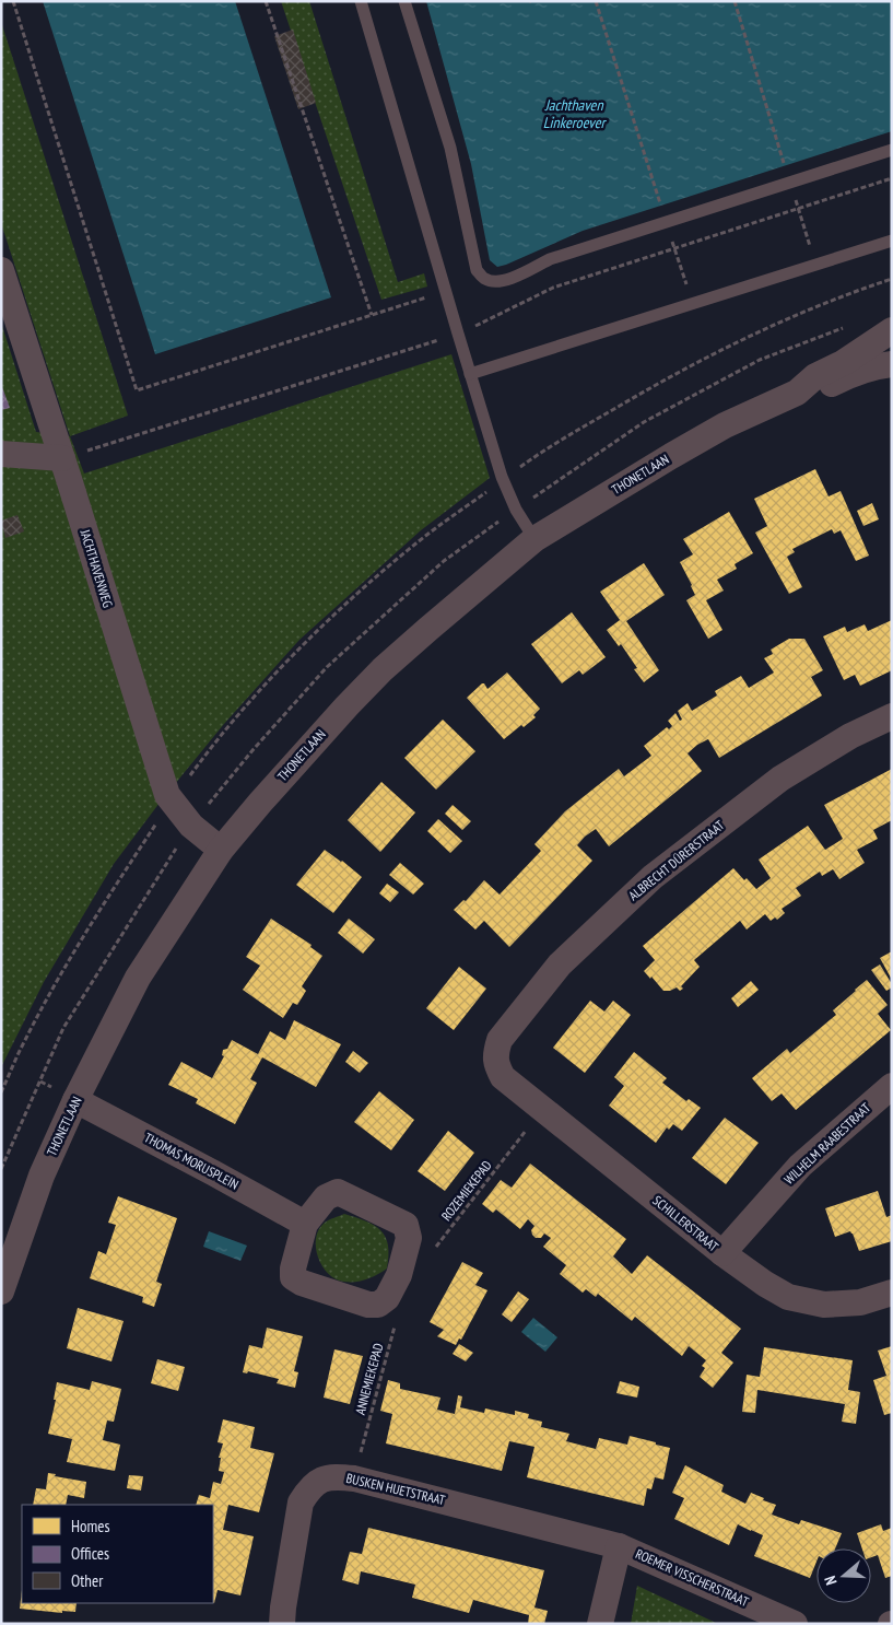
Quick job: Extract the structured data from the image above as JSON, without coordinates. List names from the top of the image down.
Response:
{
  "streets": {
    "street": [
      "THONETLAAN",
      "JACHTHAVENWEG",
      "ALBRECHT DÜRERSTRAAT",
      "WILHELM RAABESTRAAT",
      "THOMAS MORUSPLEIN",
      "SCHILLERSTRAAT",
      "BUSKEN HUETSTRAAT",
      "ROEMER VISSCHERSTRAAT"
    ],
    "path": ["ROZEMIEKEPAD", "ANNEMIEKEPAD"]
  },
  "crossings": [
    ["THONETLAAN", "JACHTHAVENWEG"],
    ["THONETLAAN", "THOMAS MORUSPLEIN"],
    ["ALBRECHT DÜRERSTRAAT", "SCHILLERSTRAAT"],
    ["WILHELM RAABESTRAAT", "SCHILLERSTRAAT"],
    ["ROZEMIEKEPAD", "SCHILLERSTRAAT"],
    ["ANNEMIEKEPAD", "BUSKEN HUETSTRAAT"],
    ["BUSKEN HUETSTRAAT", "ROEMER VISSCHERSTRAAT"]
  ],
  "water": ["Jachthaven Linkeroever"],
  "legend": ["Homes", "Offices", "Other"],
  "north": "left"
}
